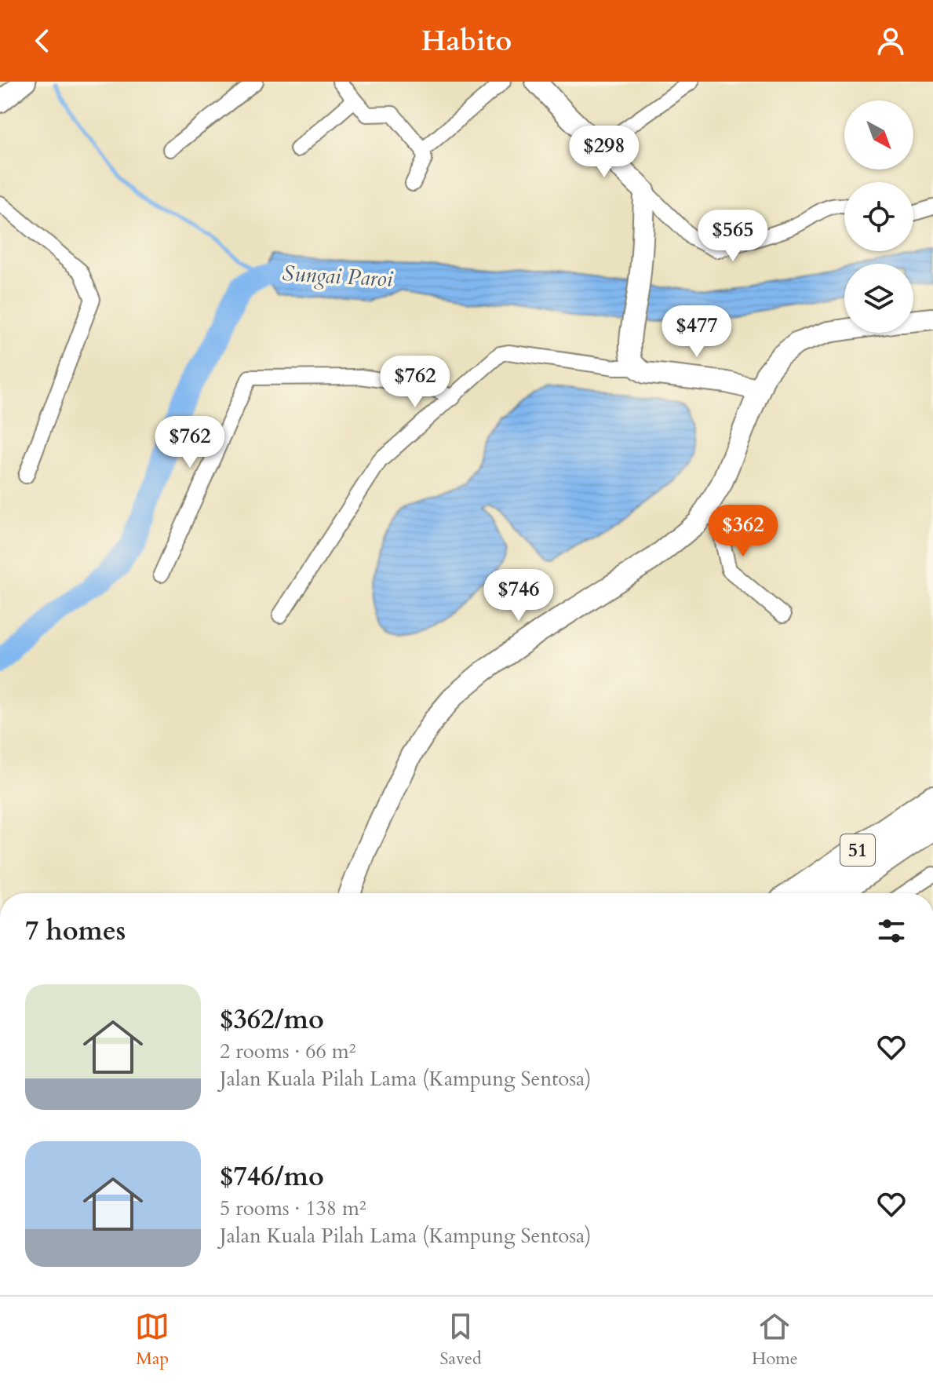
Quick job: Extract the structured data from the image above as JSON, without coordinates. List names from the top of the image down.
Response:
{
  "streets": {
    "highway": ["51"]
  },
  "water": ["Sungai Paroi"],
  "north": "bottom right",
  "page": {
    "header": "Habito",
    "price": [
      "$298",
      "$565",
      "$477",
      "$762",
      "$762",
      "$362",
      "$746"
    ],
    "heading": "7 homes",
    "list": [
      {
        "name": "$362/mo",
        "note": "2 rooms · 66 m² · Jalan Kuala Pilah Lama (Kampung Sentosa)"
      },
      {
        "name": "$746/mo",
        "note": "5 rooms · 138 m² · Jalan Kuala Pilah Lama (Kampung Sentosa)"
      }
    ],
    "tabs": ["Map", "Saved", "Home"]
  }
}
